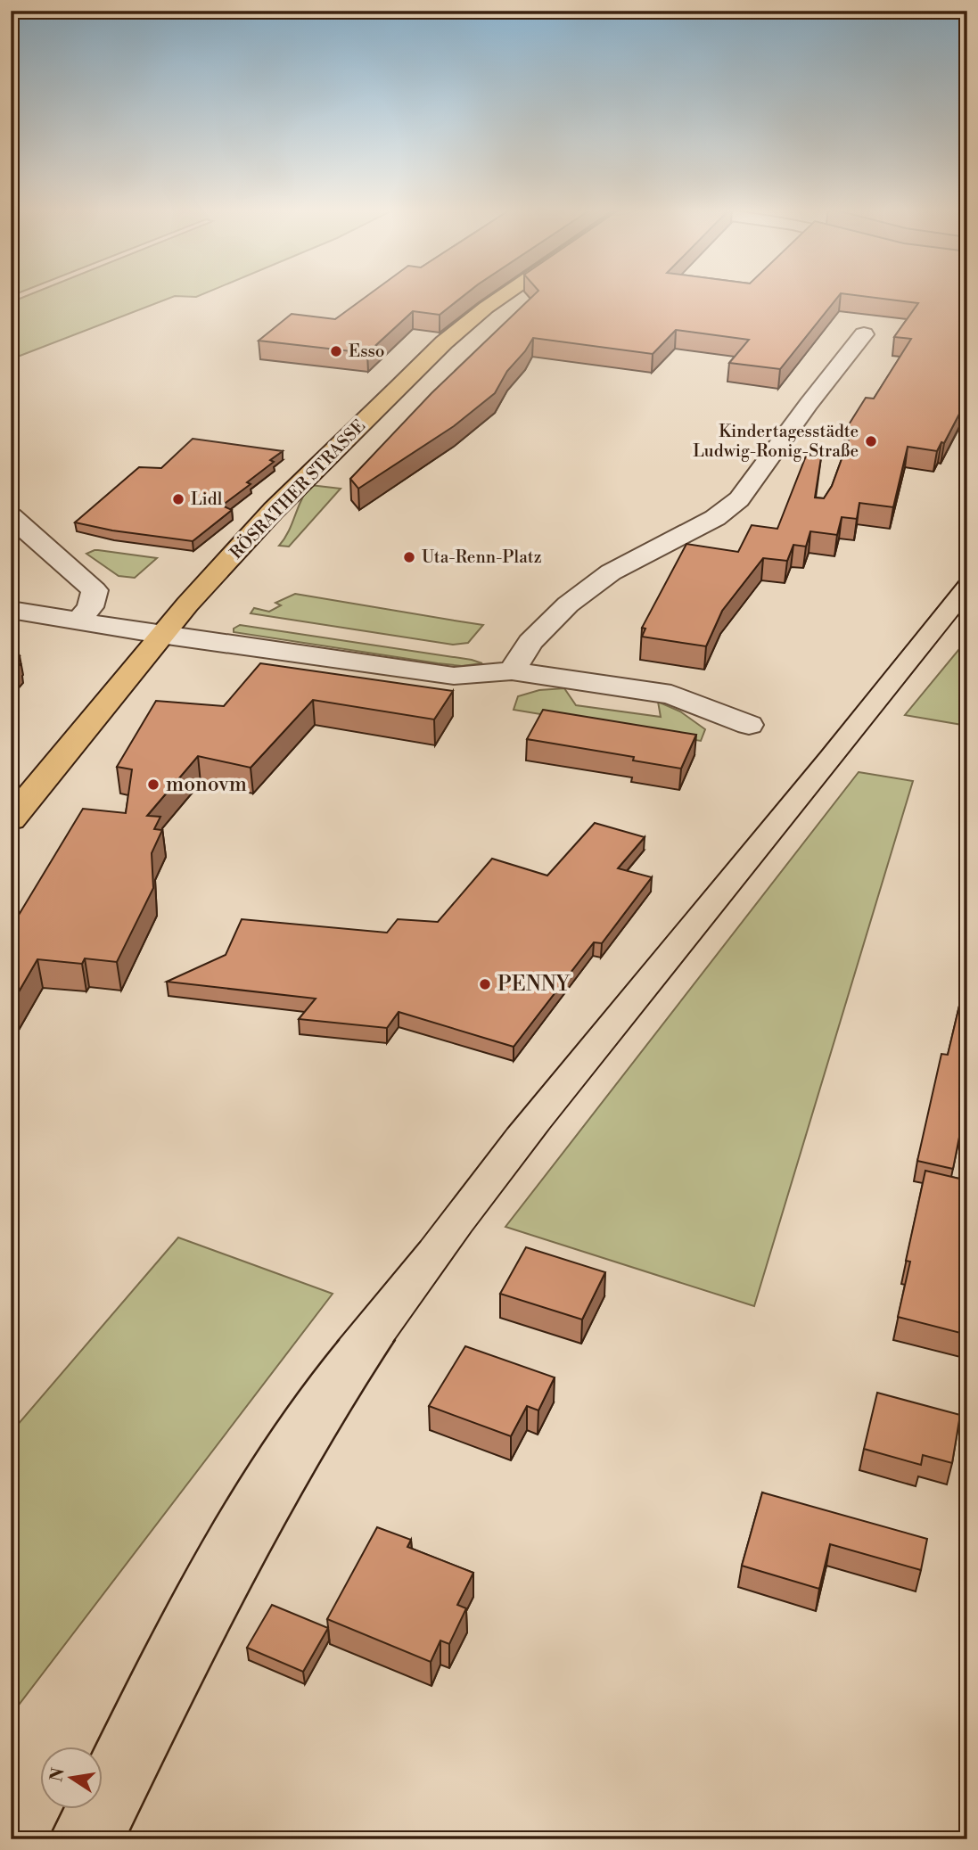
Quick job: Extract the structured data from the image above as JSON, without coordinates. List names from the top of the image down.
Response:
{
  "streets": {
    "main road": ["RÖSRATHER STRASSE"]
  },
  "places": [
    "Esso",
    "Kindertagesstädte Ludwig-Ronig-Straße",
    "Lidl",
    "Uta-Renn-Platz",
    "monovm",
    "PENNY"
  ],
  "north": "left"
}
